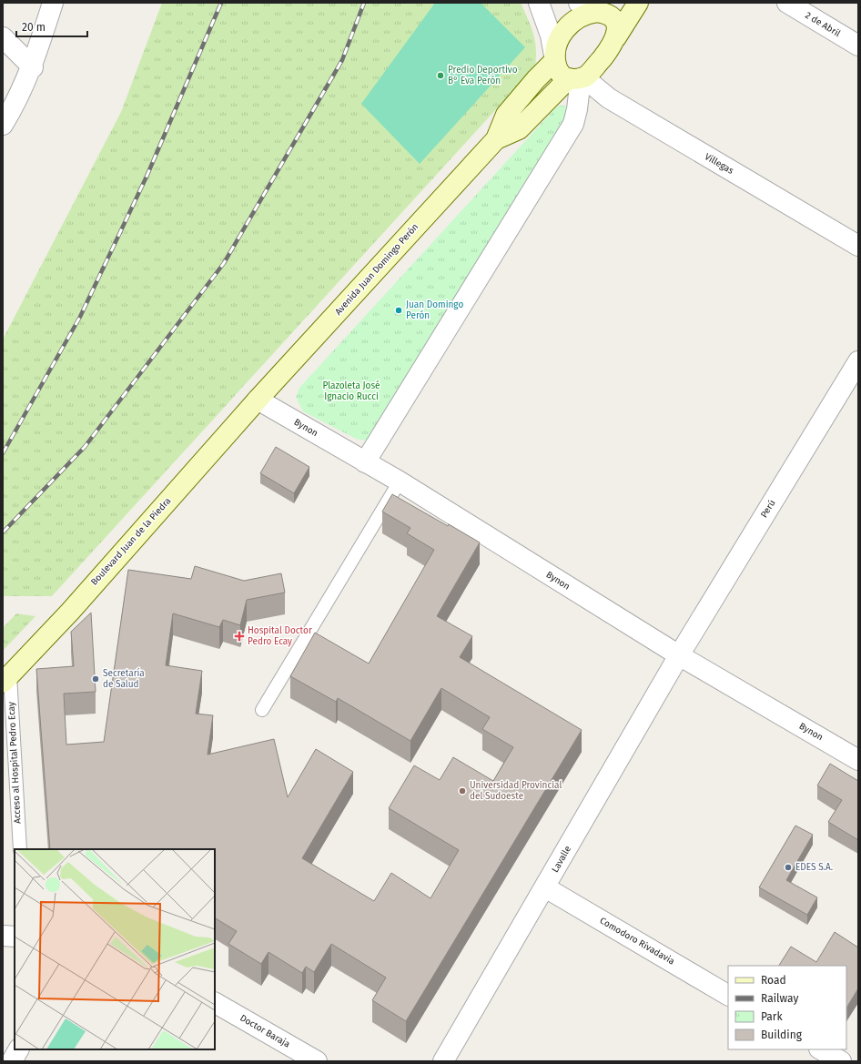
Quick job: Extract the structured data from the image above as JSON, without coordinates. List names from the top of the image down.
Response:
{
  "streets": {
    "main road": ["Avenida Juan Domingo Perón", "Boulevard Juan de la Piedra"],
    "street": [
      "2 de Abril",
      "Villegas",
      "Bynon",
      "Perú",
      "Lavalle",
      "Comodoro Rivadavia",
      "Doctor Baraja"
    ],
    "lane": ["Acceso al Hospital Pedro Ecay"]
  },
  "crossings": [
    ["Villegas", "Avenida Juan Domingo Perón"],
    ["Avenida Juan Domingo Perón", "Bynon"],
    ["Avenida Juan Domingo Perón", "Boulevard Juan de la Piedra"],
    ["Bynon", "Perú"],
    ["Bynon", "Boulevard Juan de la Piedra"],
    ["Bynon", "Lavalle"],
    ["Perú", "Lavalle"],
    ["Boulevard Juan de la Piedra", "Acceso al Hospital Pedro Ecay"],
    ["Lavalle", "Comodoro Rivadavia"]
  ],
  "parks": ["Plazoleta José Ignacio Rucci"],
  "places": {
    "other": [
      "Predio Deportivo B° Eva Perón",
      "Juan Domingo Perón",
      "Secretaría de Salud",
      "Universidad Provincial del Sudoeste",
      "EDES S.A."
    ],
    "health": ["Hospital Doctor Pedro Ecay"]
  },
  "legend": [
    "Road",
    "Railway",
    "Park",
    "Building"
  ],
  "scale_bar": "20 m"
}
